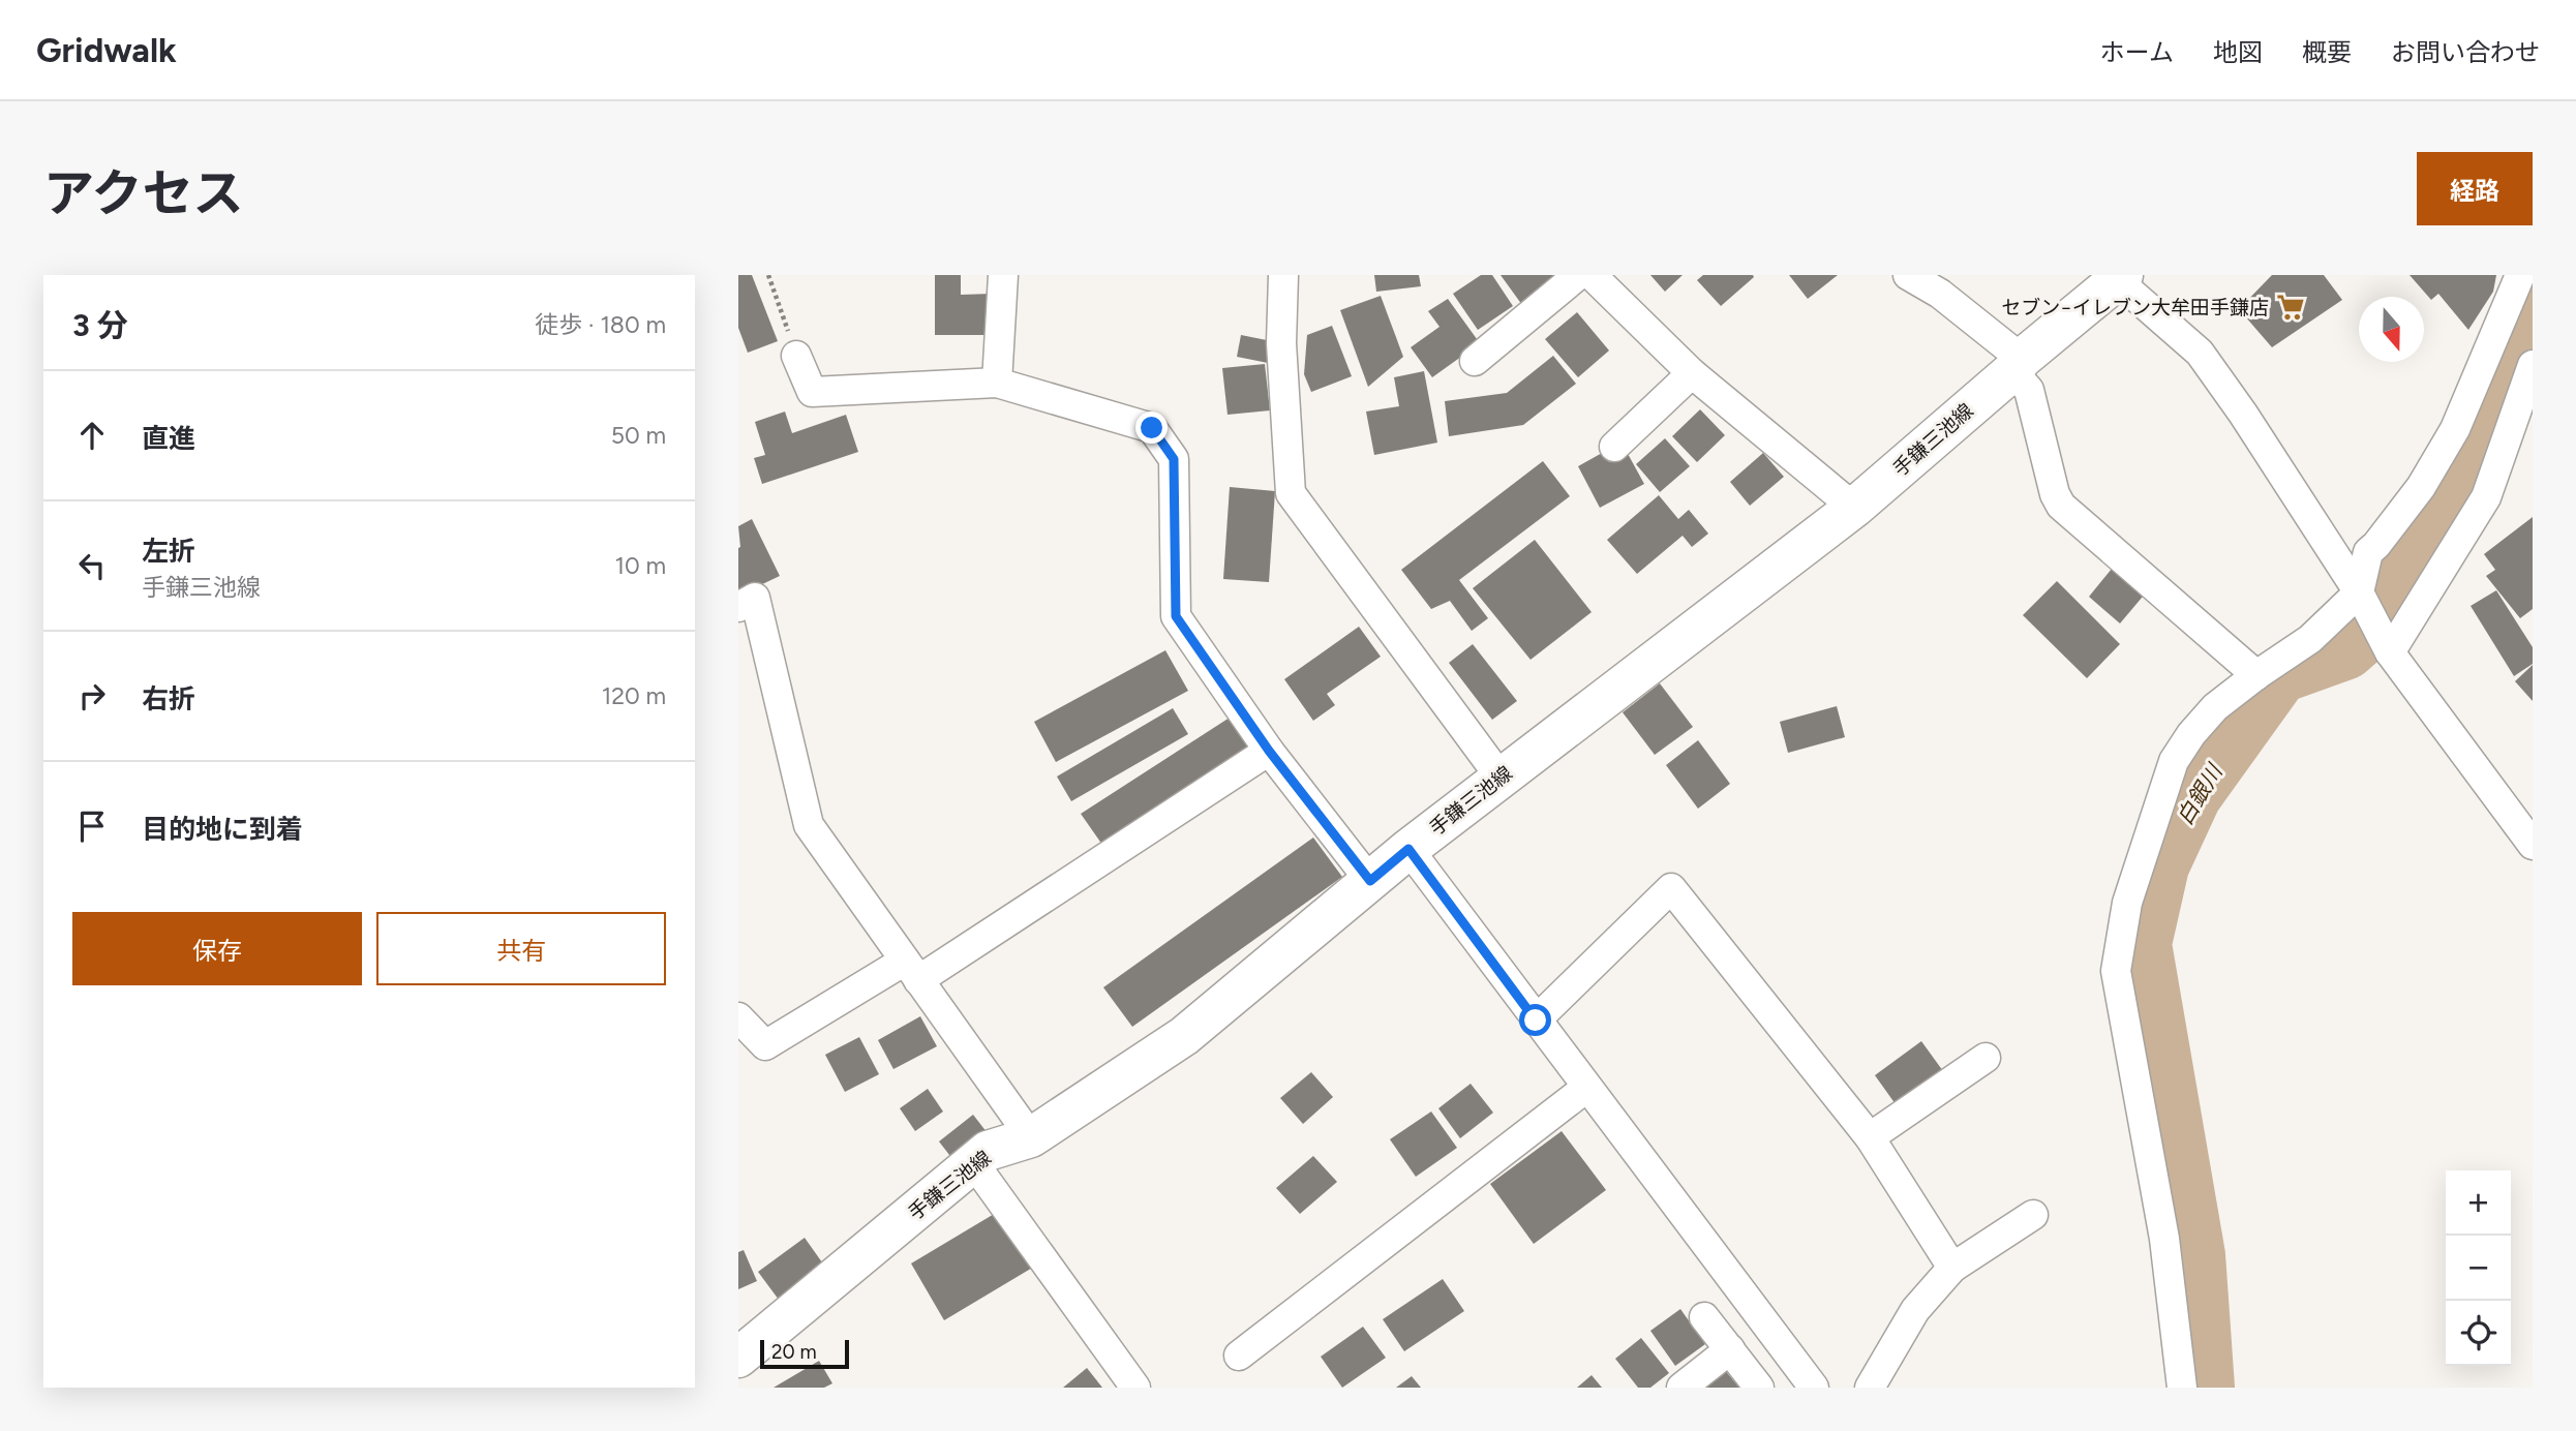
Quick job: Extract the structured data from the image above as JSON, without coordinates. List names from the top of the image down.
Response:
{
  "streets": {
    "main road": ["手鎌三池線"]
  },
  "water": ["白銀川"],
  "places": {
    "supermarket": ["セブン−イレブン大牟田手鎌店"]
  },
  "scale_bar": "20 m",
  "north": "bottom",
  "page": {
    "header": "Gridwalk",
    "nav": [
      "ホーム",
      "地図",
      "概要",
      "お問い合わせ"
    ],
    "title": "アクセス",
    "buttons": [
      "経路",
      ["保存", "共有"]
    ],
    "heading": ["3 分", "徒歩 · 180 m"],
    "list": [
      ["直進", "50 m"],
      ["左折", "手鎌三池線", "10 m"],
      ["右折", "120 m"],
      "目的地に到着"
    ],
    "map_buttons": ["+", "−"],
    "scale": "20 m"
  }
}
